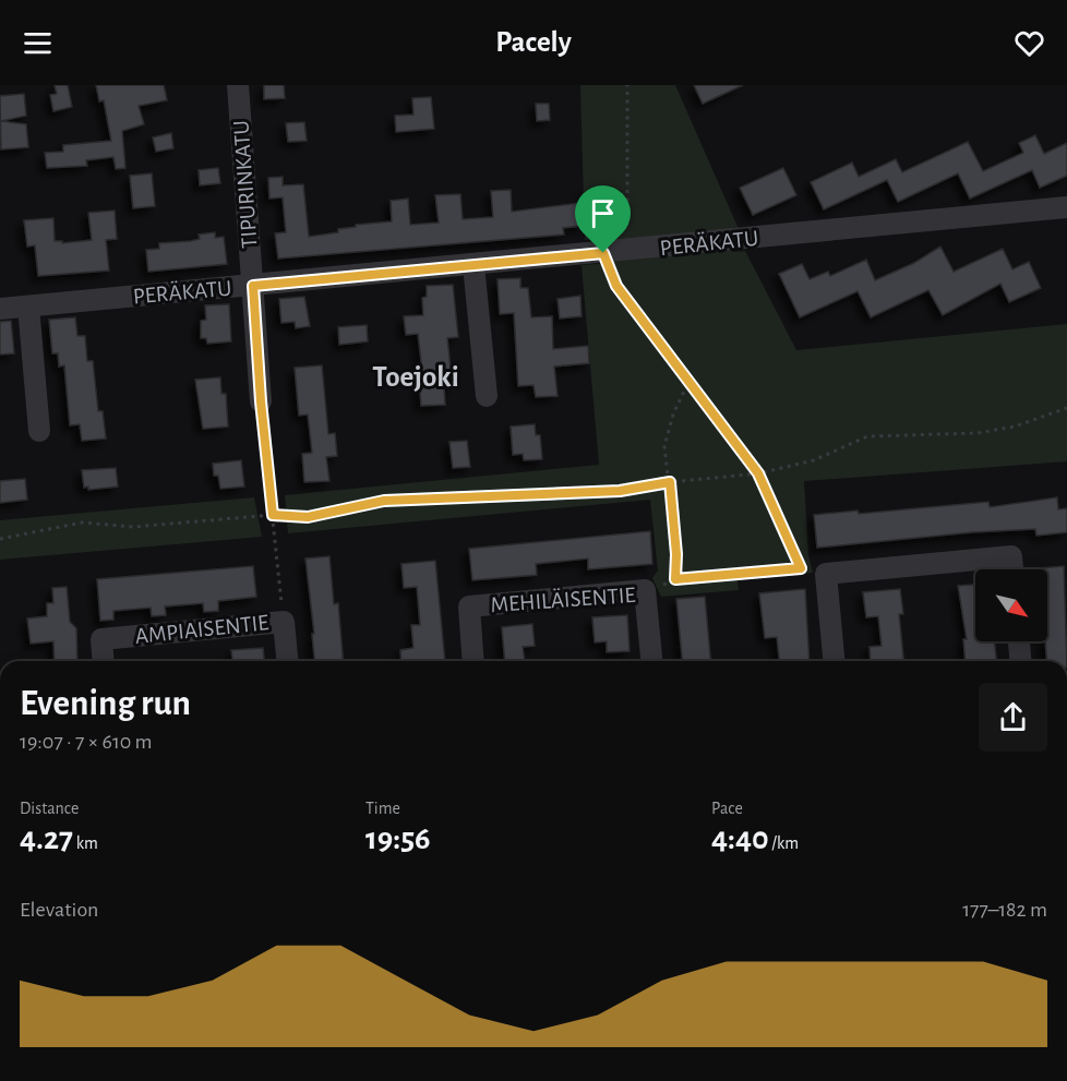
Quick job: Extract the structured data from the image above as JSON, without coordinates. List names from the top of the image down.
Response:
{
  "streets": {
    "street": [
      "TIPURINKATU",
      "PERÄKATU",
      "MEHILÄISENTIE",
      "AMPIAISENTIE"
    ]
  },
  "crossings": [
    ["TIPURINKATU", "PERÄKATU"]
  ],
  "districts": ["Toejoki"],
  "north": "bottom right",
  "page": {
    "header": "Pacely",
    "heading": ["Evening run", "19:07 · 7 × 610 m"],
    "stats": [
      ["Distance", "4.27 km"],
      ["Time", "19:56"],
      ["Pace", "4:40 /km"]
    ],
    "chart": ["Elevation", "177–182 m"]
  }
}
